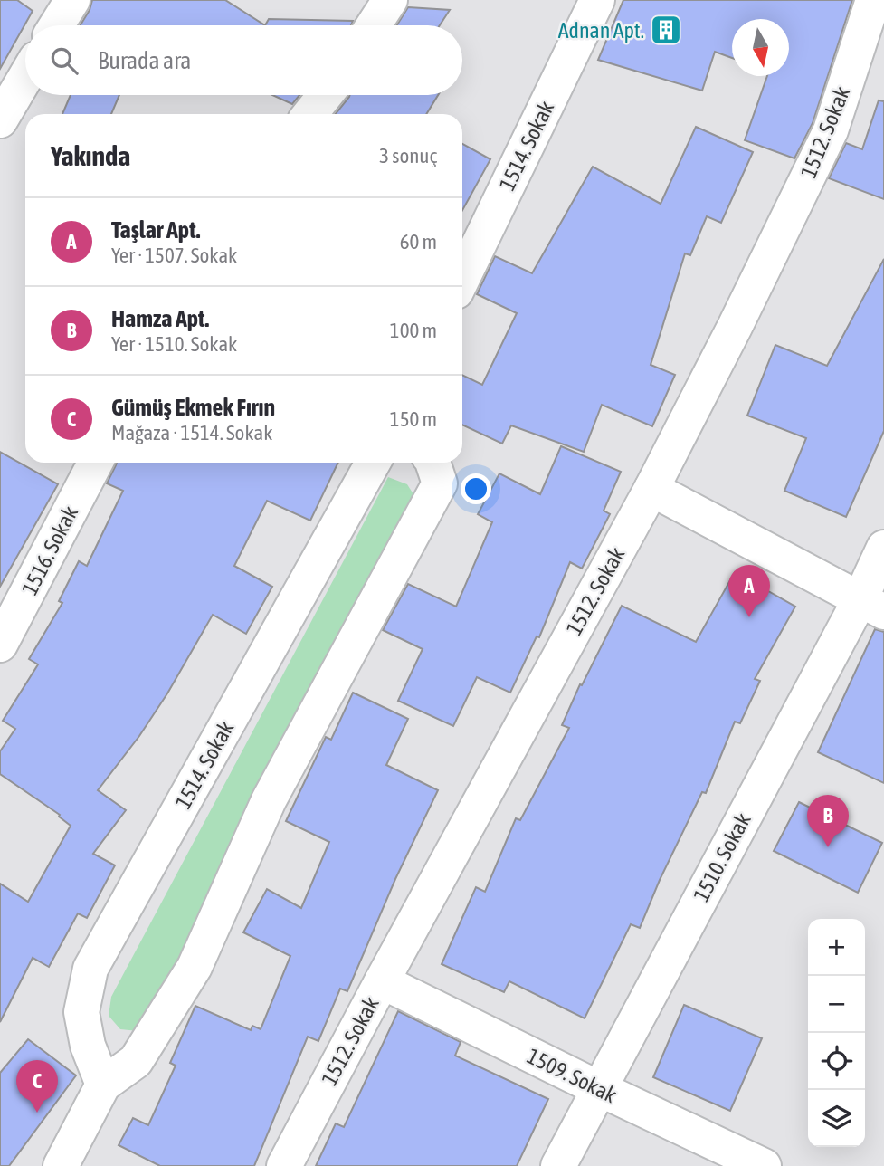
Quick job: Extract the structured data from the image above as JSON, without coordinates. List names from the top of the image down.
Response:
{
  "streets": {
    "street": [
      "1512. Sokak",
      "1514. Sokak",
      "1516. Sokak",
      "1510. Sokak",
      "1509. Sokak"
    ]
  },
  "crossings": [
    ["1512. Sokak", "1509. Sokak"],
    ["1510. Sokak", "1509. Sokak"]
  ],
  "places": {
    "building": ["Adnan Apt."]
  },
  "north": "bottom",
  "page": {
    "search": "Burada ara",
    "heading": ["Yakında", "3 sonuç"],
    "list": [
      {
        "mark": "A",
        "name": "Taşlar Apt.",
        "note": "Yer · 1507. Sokak",
        "value": "60 m"
      },
      {
        "mark": "B",
        "name": "Hamza Apt.",
        "note": "Yer · 1510. Sokak",
        "value": "100 m"
      },
      {
        "mark": "C",
        "name": "Gümüş Ekmek Fırın",
        "note": "Mağaza · 1514. Sokak",
        "value": "150 m"
      }
    ],
    "pins": ["A", "B", "C"],
    "map_buttons": ["+", "−"]
  }
}
